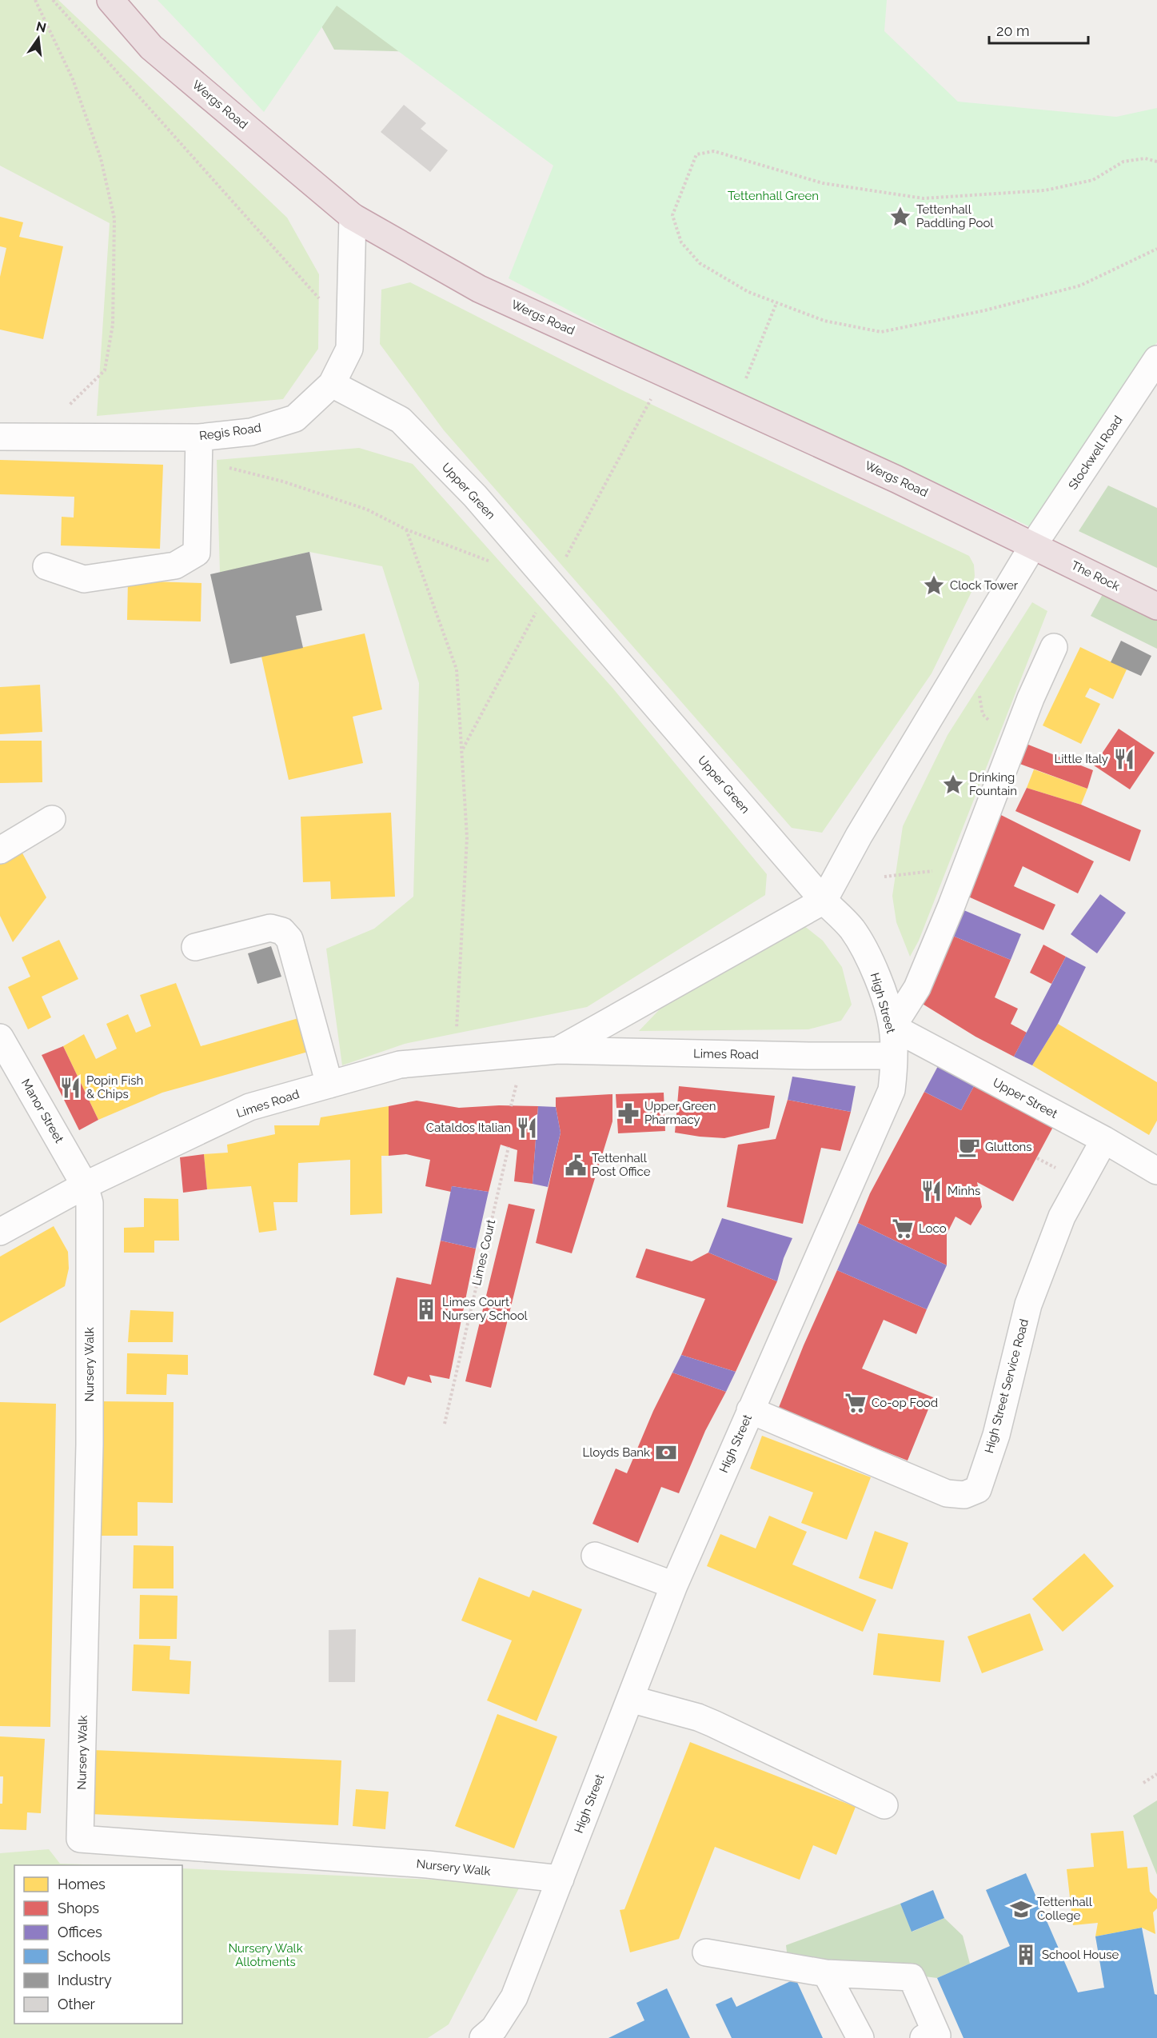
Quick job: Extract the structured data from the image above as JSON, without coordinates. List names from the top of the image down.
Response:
{
  "streets": {
    "highway": ["Wergs Road", "The Rock"],
    "street": [
      "Regis Road",
      "Stockwell Road",
      "Upper Green",
      "High Street",
      "Limes Road",
      "Upper Street",
      "Manor Street",
      "Nursery Walk",
      "High Street Service Road"
    ],
    "path": ["Limes Court"]
  },
  "crossings": [
    ["Wergs Road", "Regis Road"],
    ["Wergs Road", "Stockwell Road"],
    ["Wergs Road", "The Rock"],
    ["Regis Road", "Upper Green"],
    ["Stockwell Road", "The Rock"],
    ["Upper Green", "High Street"],
    ["Upper Green", "Limes Road"],
    ["High Street", "Limes Road"],
    ["High Street", "Upper Street"],
    ["High Street", "Nursery Walk"],
    ["High Street", "High Street Service Road"],
    ["Limes Road", "Manor Street"],
    ["Limes Road", "Nursery Walk"],
    ["Upper Street", "High Street Service Road"],
    ["Manor Street", "Nursery Walk"]
  ],
  "parks": ["Tettenhall Green", "Nursery Walk Allotments"],
  "places": {
    "place": ["Tettenhall Paddling Pool", "Clock Tower", "Drinking Fountain"],
    "restaurant": [
      "Little Italy",
      "Popin Fish & Chips",
      "Cataldos Italian",
      "Minhs"
    ],
    "pharmacy": ["Upper Green Pharmacy"],
    "cafe": ["Gluttons"],
    "public building": ["Tettenhall Post Office"],
    "supermarket": ["Loco", "Co-op Food"],
    "building": ["Limes Court Nursery School", "School House"],
    "bank": ["Lloyds Bank"],
    "school or university": ["Tettenhall College"]
  },
  "legend": [
    "Homes",
    "Shops",
    "Offices",
    "Schools",
    "Industry",
    "Other"
  ],
  "scale_bar": "20 m",
  "north": "top"
}
